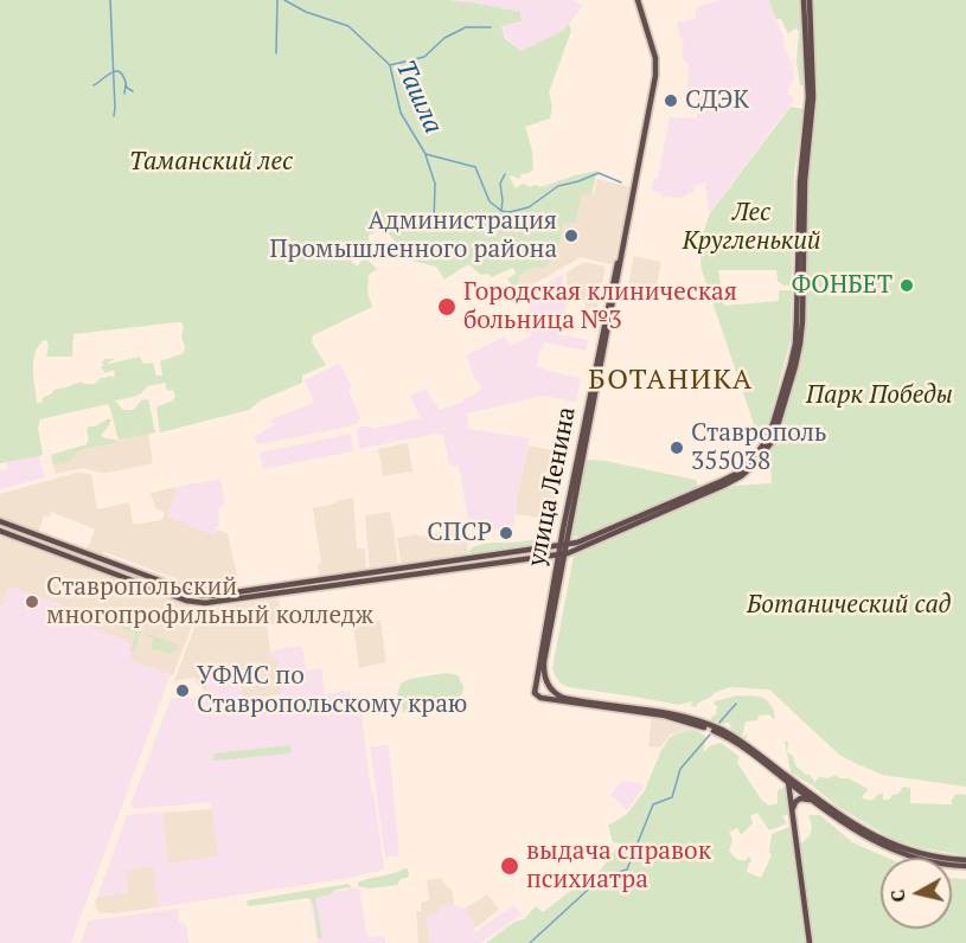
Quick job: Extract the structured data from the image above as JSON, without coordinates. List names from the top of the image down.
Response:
{
  "streets": {
    "main road": ["улица Ленина"]
  },
  "districts": ["БОТАНИКА"],
  "water": ["Ташла"],
  "parks": [
    "Таманский лес",
    "Лес Кругленький",
    "Парк Победы",
    "Ботанический сад"
  ],
  "places": [
    "СДЭК",
    "Администрация Промышленного района",
    "ФОНБЕТ",
    "Городская клиническая больница №3",
    "Ставрополь 355038",
    "СПСР",
    "Ставропольский многопрофильный колледж",
    "УФМС по Ставропольскому краю",
    "выдача справок психиатра"
  ],
  "north": "left"
}
